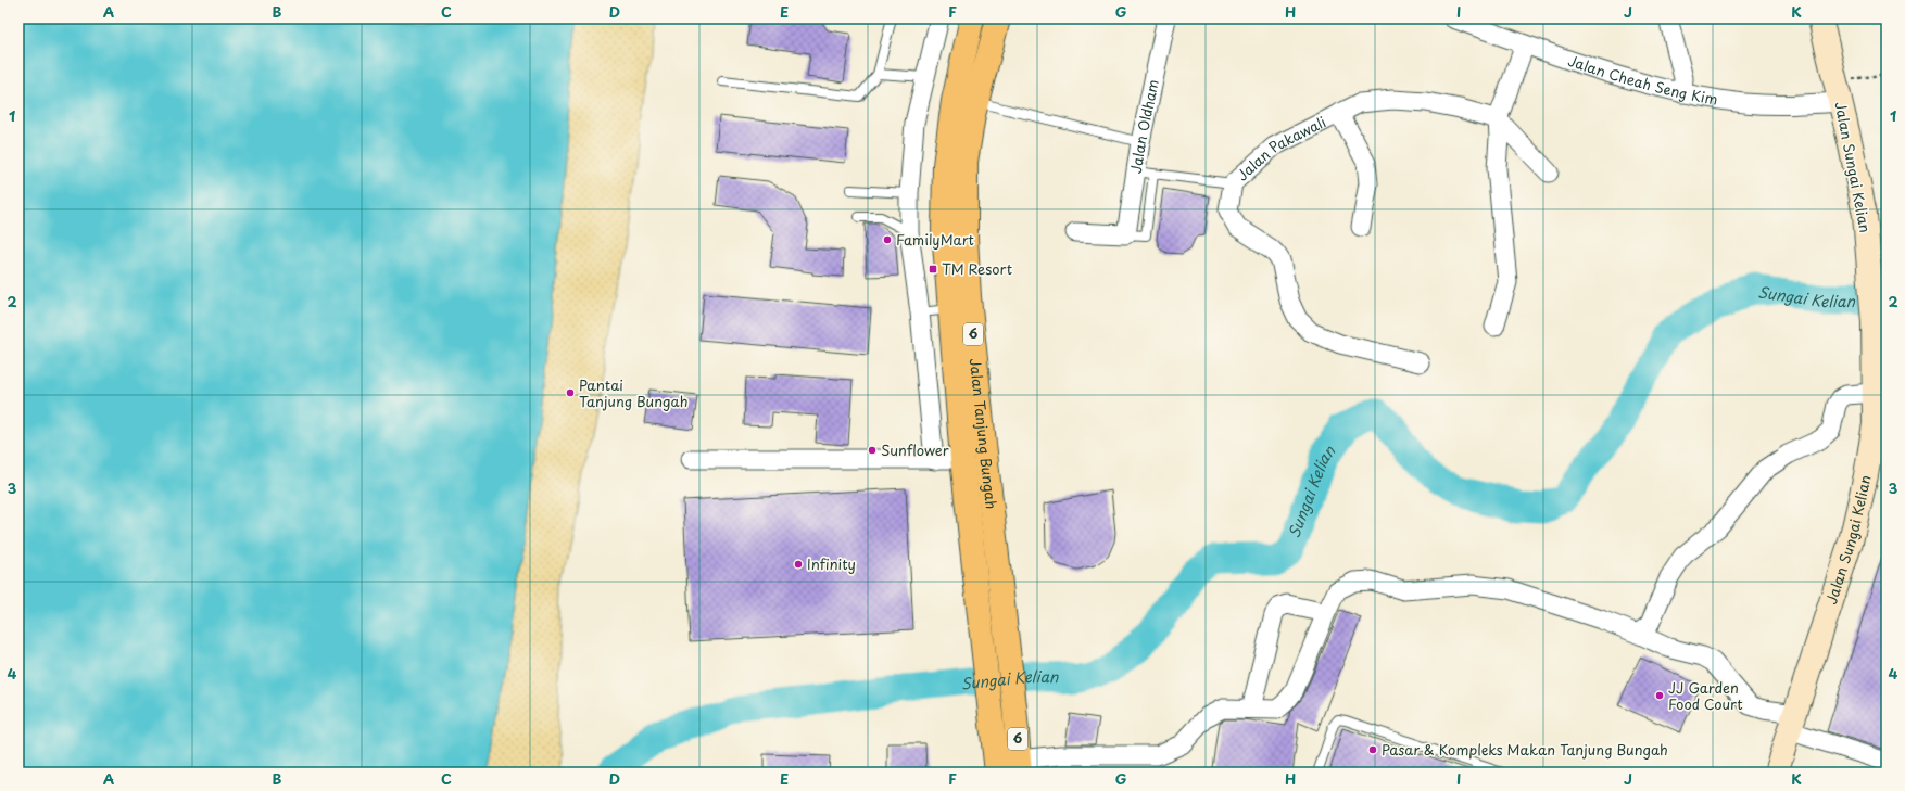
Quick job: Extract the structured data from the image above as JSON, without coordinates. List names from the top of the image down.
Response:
{
  "streets": {
    "main road": ["6", "Jalan Tanjung Bungah"],
    "street": [
      "Jalan Cheah Seng Kim",
      "Jalan Oldham",
      "Jalan Pakawali",
      "Jalan Sungai Kelian"
    ]
  },
  "crossings": [
    ["Jalan Cheah Seng Kim", "Jalan Sungai Kelian"]
  ],
  "water": ["Sungai Kelian"],
  "places": {
    "other": [
      "FamilyMart",
      "Pantai Tanjung Bungah",
      "Sunflower",
      "Infinity",
      "JJ Garden Food Court",
      "Pasar & Kompleks Makan Tanjung Bungah"
    ],
    "transit": ["TM Resort"]
  },
  "grid": {
    "columns": [
      "A",
      "B",
      "C",
      "D",
      "E",
      "F",
      "G",
      "H",
      "I",
      "J",
      "K"
    ],
    "rows": [
      "1",
      "2",
      "3",
      "4"
    ]
  }
}
